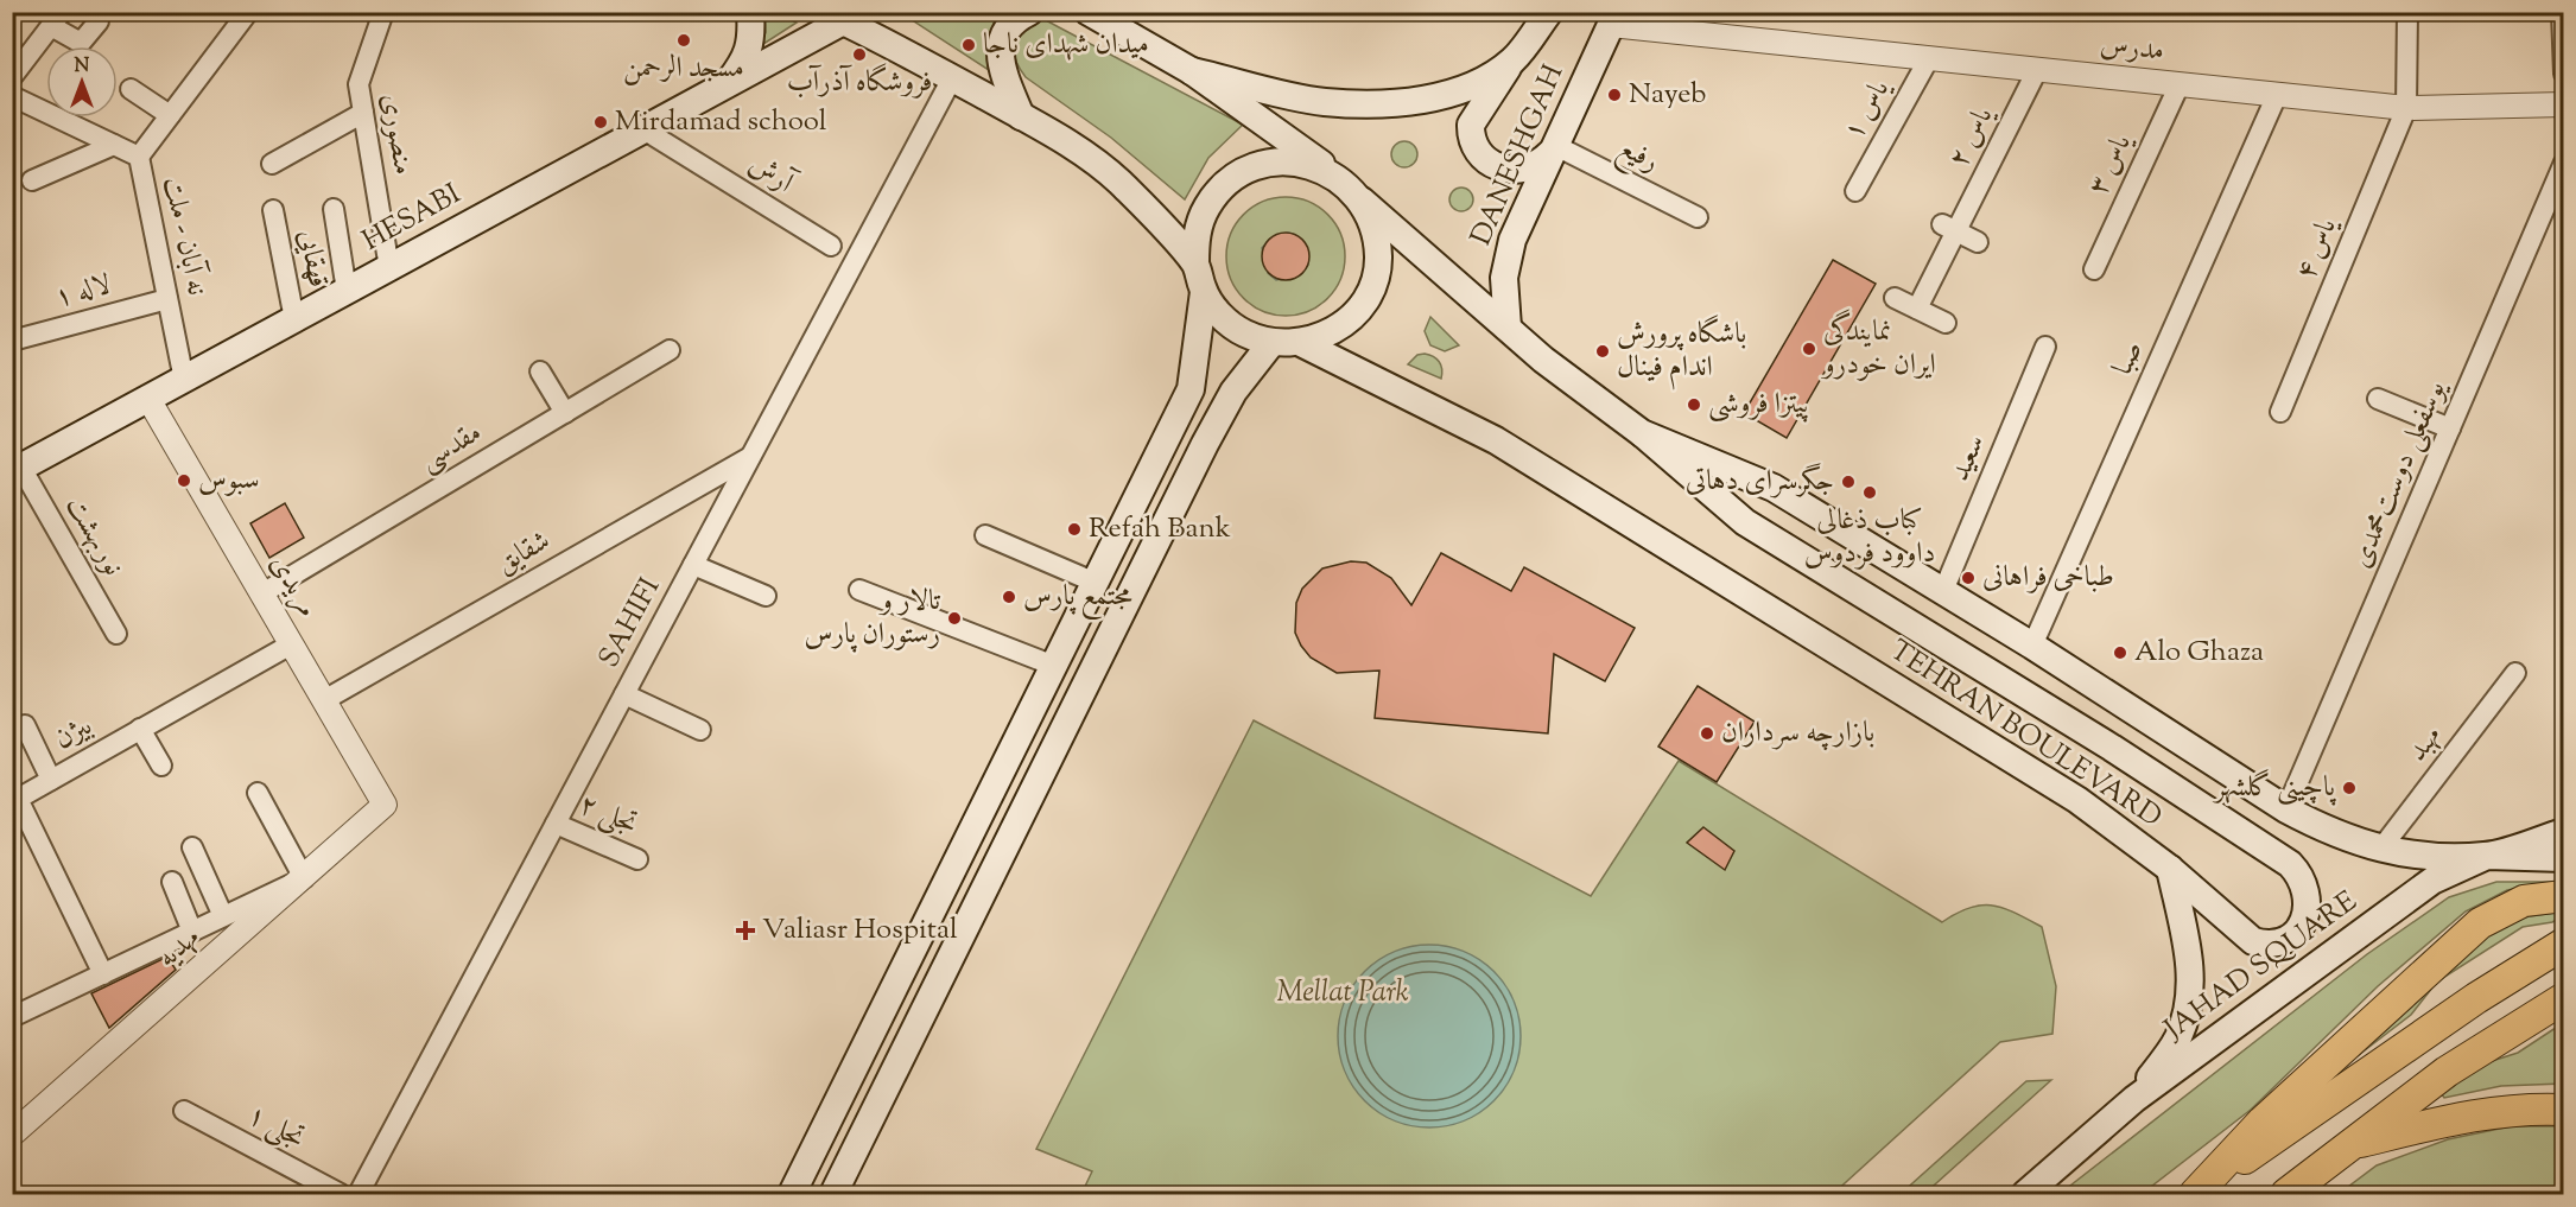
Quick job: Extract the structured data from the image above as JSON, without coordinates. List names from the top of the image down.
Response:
{
  "streets": {
    "main road": [
      "DANESHGAH",
      "HESABI",
      "TEHRAN BOULEVARD",
      "JAHAD SQUARE"
    ],
    "street": [
      "مدرس",
      "یاس ۱",
      "منصوری",
      "یاس ۲",
      "رفیع",
      "یاس ۳",
      "آرش",
      "نه آبان - ملت",
      "یاس ۴",
      "قهقایی",
      "لاله ۱",
      "صبا",
      "مقدسی",
      "سعید",
      "یوسفعلی دوست‌محمدی",
      "نوربهشت",
      "شقایق",
      "مریدی",
      "SAHIFI",
      "بیژن",
      "مهبد",
      "تجلی ۲",
      "مهدیه",
      "تجلی ١"
    ]
  },
  "crossings": [
    ["مدرس", "یاس ۱"],
    ["مدرس", "یاس ۲"],
    ["مدرس", "DANESHGAH"],
    ["مدرس", "یاس ۳"],
    ["مدرس", "یاس ۴"],
    ["مدرس", "صبا"],
    ["منصوری", "HESABI"],
    ["DANESHGAH", "رفیع"],
    ["DANESHGAH", "TEHRAN BOULEVARD"],
    ["آرش", "HESABI"],
    ["HESABI", "نه آبان - ملت"],
    ["HESABI", "قهقایی"],
    ["HESABI", "نوربهشت"],
    ["HESABI", "مریدی"],
    ["نه آبان - ملت", "لاله ۱"],
    ["صبا", "TEHRAN BOULEVARD"],
    ["مقدسی", "مریدی"],
    ["سعید", "TEHRAN BOULEVARD"],
    ["یوسفعلی دوست‌محمدی", "TEHRAN BOULEVARD"],
    ["شقایق", "مریدی"],
    ["شقایق", "SAHIFI"],
    ["مریدی", "بیژن"],
    ["مریدی", "مهدیه"],
    ["SAHIFI", "تجلی ۲"],
    ["TEHRAN BOULEVARD", "مهبد"],
    ["TEHRAN BOULEVARD", "JAHAD SQUARE"]
  ],
  "parks": ["Mellat Park"],
  "places": {
    "other": [
      "مسجد الرحمن",
      "میدان شهدای ناجا",
      "فروشگاه آذرآب",
      "Nayeb",
      "Mirdamad school",
      "نمایندگی ایران خودرو",
      "باشگاه پرورش اندام فینال",
      "پیتزا فروشی",
      "سبوس",
      "جگرسرای دهاتی",
      "کباب ذغالی داوود فردوس",
      "Refah Bank",
      "طباخی فراهانی",
      "مجتمع پارس",
      "تالار و رستوران پارس",
      "Alo Ghaza",
      "بازارچه سرداران",
      "پاچینی گلشهر"
    ],
    "health": ["Valiasr Hospital"]
  },
  "north": "top"
}
